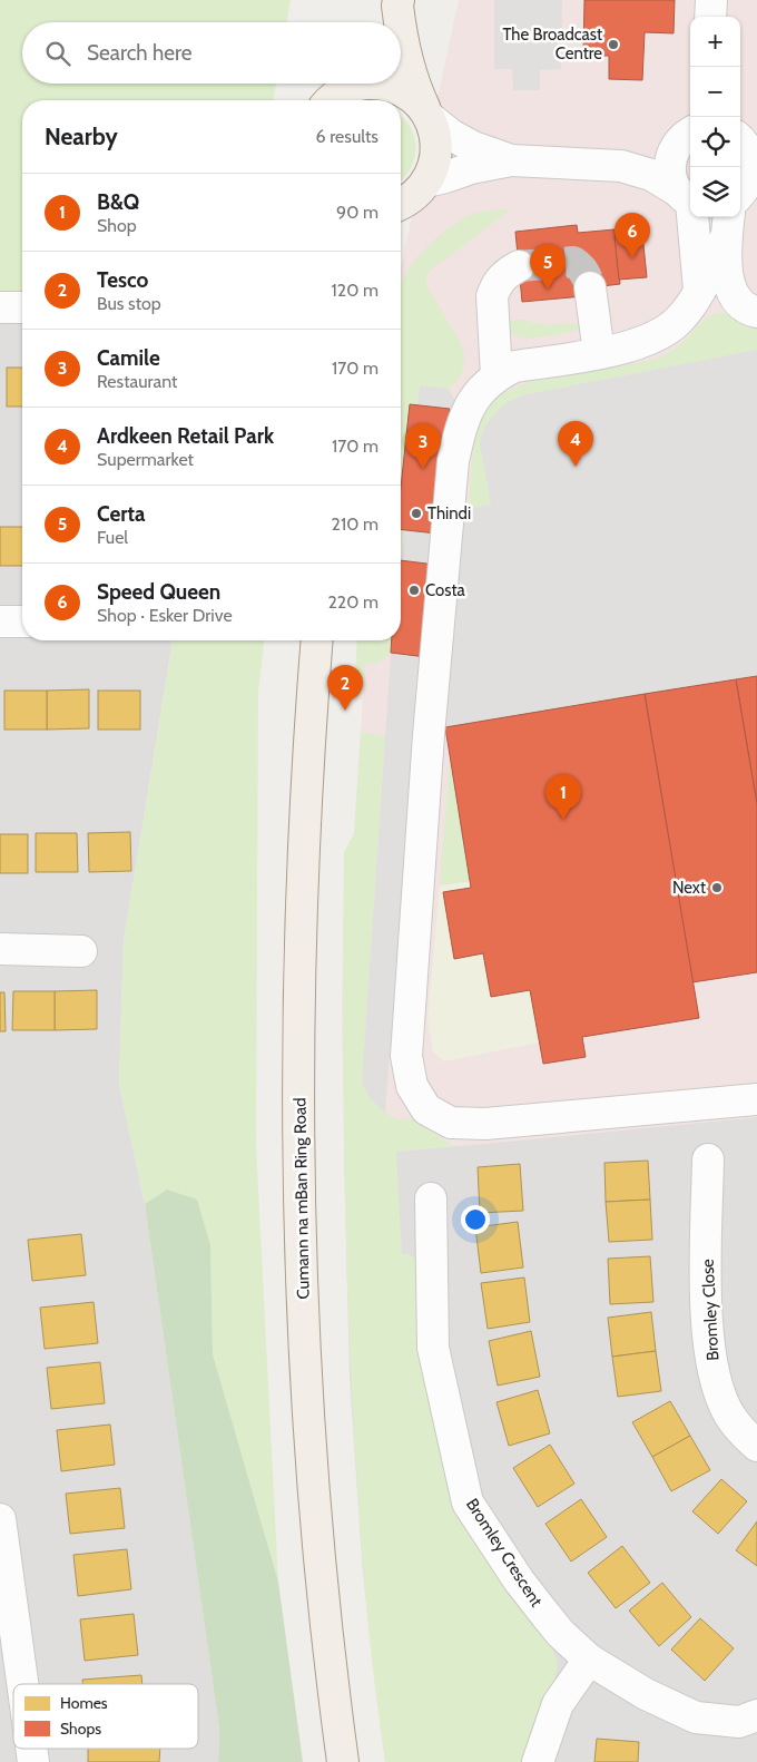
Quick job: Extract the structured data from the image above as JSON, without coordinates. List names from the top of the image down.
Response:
{
  "streets": {
    "main road": ["Cumann na mBan Ring Road"],
    "street": ["Bromley Close", "Bromley Crescent"]
  },
  "places": [
    "The Broadcast Centre",
    "Thindi",
    "Costa",
    "Next"
  ],
  "legend": ["Homes", "Shops"],
  "page": {
    "map_buttons": ["+", "−"],
    "search": "Search here",
    "heading": ["Nearby", "6 results"],
    "list": [
      {
        "mark": "1",
        "name": "B&Q",
        "note": "Shop",
        "value": "90 m"
      },
      {
        "mark": "2",
        "name": "Tesco",
        "note": "Bus stop",
        "value": "120 m"
      },
      {
        "mark": "3",
        "name": "Camile",
        "note": "Restaurant",
        "value": "170 m"
      },
      {
        "mark": "4",
        "name": "Ardkeen Retail Park",
        "note": "Supermarket",
        "value": "170 m"
      },
      {
        "mark": "5",
        "name": "Certa",
        "note": "Fuel",
        "value": "210 m"
      },
      {
        "mark": "6",
        "name": "Speed Queen",
        "note": "Shop · Esker Drive",
        "value": "220 m"
      }
    ],
    "pins": [
      "6",
      "5",
      "4",
      "3",
      "2",
      "1"
    ]
  }
}
